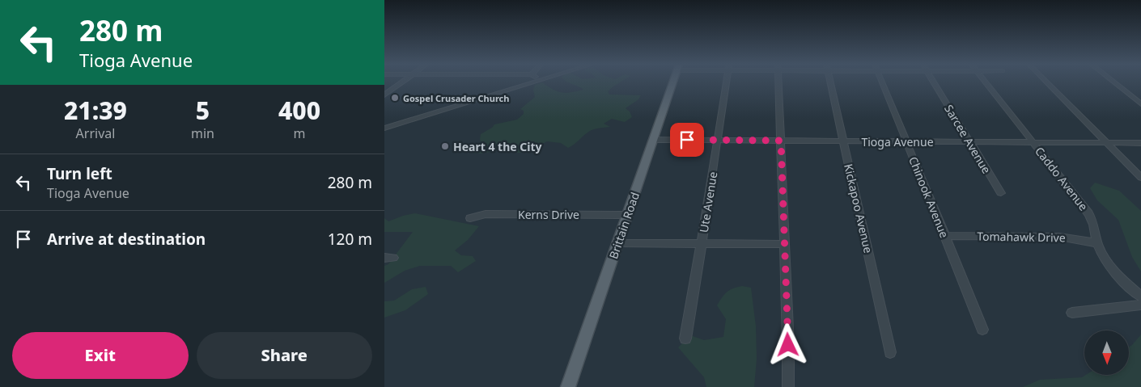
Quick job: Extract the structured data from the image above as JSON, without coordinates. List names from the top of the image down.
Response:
{
  "streets": {
    "main road": ["Brittain Road"],
    "street": [
      "Sarcee Avenue",
      "Tioga Avenue",
      "Caddo Avenue",
      "Chinook Avenue",
      "Ute Avenue",
      "Kickapoo Avenue",
      "Kerns Drive",
      "Tomahawk Drive"
    ]
  },
  "crossings": [
    ["Sarcee Avenue", "Tioga Avenue"],
    ["Tioga Avenue", "Caddo Avenue"],
    ["Tioga Avenue", "Chinook Avenue"],
    ["Tioga Avenue", "Ute Avenue"],
    ["Tioga Avenue", "Kickapoo Avenue"],
    ["Tioga Avenue", "Brittain Road"],
    ["Caddo Avenue", "Tomahawk Drive"],
    ["Chinook Avenue", "Tomahawk Drive"],
    ["Kerns Drive", "Brittain Road"]
  ],
  "places": ["Gospel Crusader Church", "Heart 4 the City"],
  "north": "bottom",
  "page": {
    "turn": ["280 m", "Tioga Avenue"],
    "eta": [
      "21:39",
      "Arrival",
      "5",
      "min",
      "400",
      "m"
    ],
    "list": [
      {
        "name": "Turn left",
        "note": "Tioga Avenue",
        "value": "280 m"
      },
      {
        "name": "Arrive at destination",
        "value": "120 m"
      }
    ],
    "buttons": ["Exit", "Share"]
  }
}
